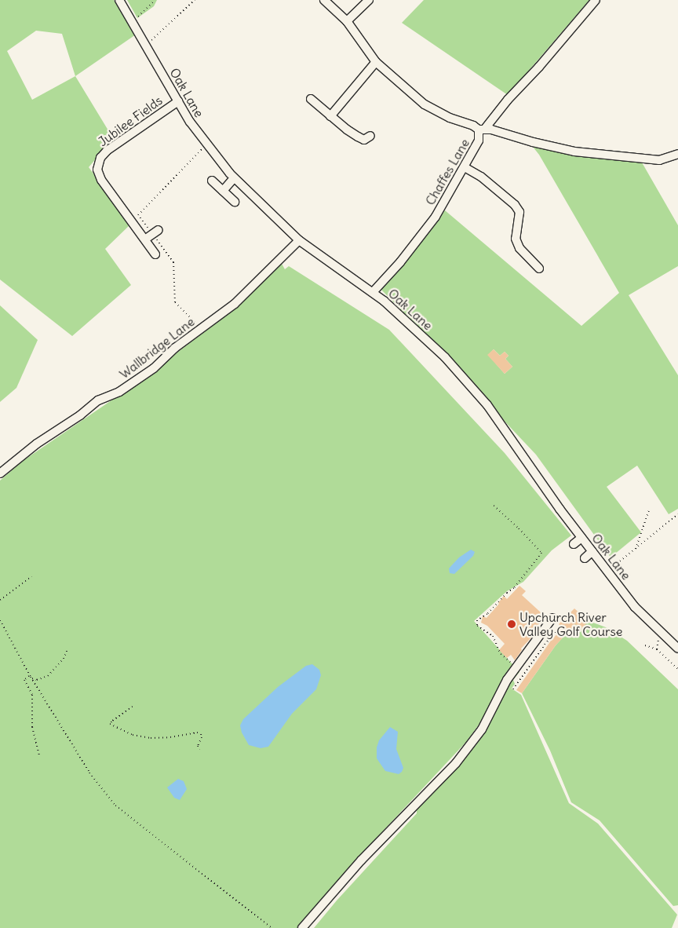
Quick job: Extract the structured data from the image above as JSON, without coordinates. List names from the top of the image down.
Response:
{
  "streets": {
    "street": [
      "Oak Lane",
      "Jubilee Fields",
      "Chaffes Lane",
      "Wallbridge Lane"
    ]
  },
  "crossings": [
    ["Oak Lane", "Jubilee Fields"],
    ["Oak Lane", "Chaffes Lane"],
    ["Oak Lane", "Wallbridge Lane"]
  ],
  "places": ["Upchurch River Valley Golf Course"]
}
